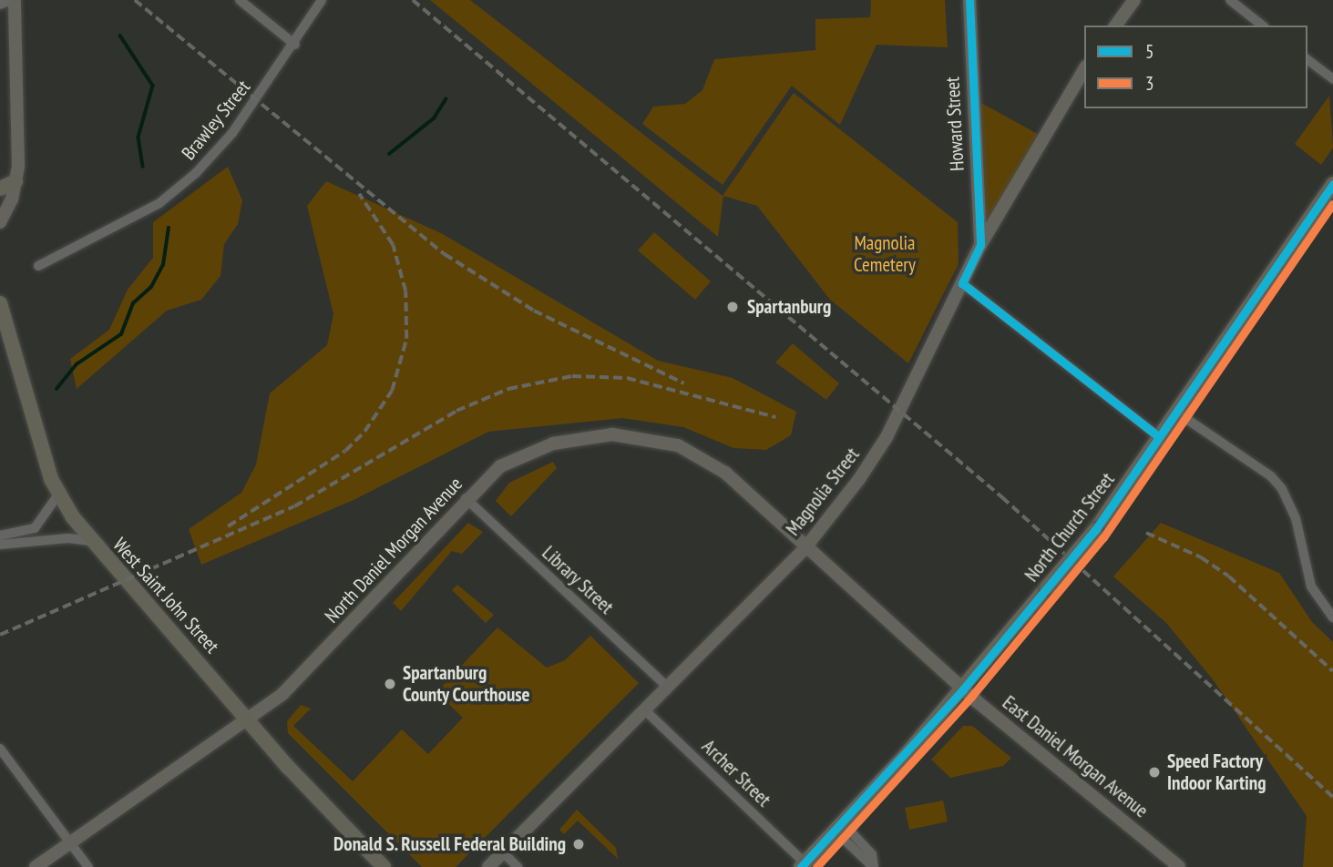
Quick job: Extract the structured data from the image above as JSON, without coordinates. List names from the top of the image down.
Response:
{
  "streets": {
    "main road": ["North Church Street", "West Saint John Street"],
    "street": [
      "Brawley Street",
      "Howard Street",
      "Magnolia Street",
      "North Daniel Morgan Avenue",
      "Library Street",
      "East Daniel Morgan Avenue",
      "Archer Street"
    ]
  },
  "crossings": [
    ["Howard Street", "Magnolia Street"],
    ["Magnolia Street", "North Daniel Morgan Avenue"],
    ["Magnolia Street", "Library Street"],
    ["Magnolia Street", "East Daniel Morgan Avenue"],
    ["Magnolia Street", "Archer Street"],
    ["North Church Street", "East Daniel Morgan Avenue"],
    ["North Church Street", "Archer Street"],
    ["North Daniel Morgan Avenue", "Library Street"],
    ["North Daniel Morgan Avenue", "West Saint John Street"],
    ["North Daniel Morgan Avenue", "East Daniel Morgan Avenue"]
  ],
  "parks": ["Magnolia Cemetery"],
  "places": [
    "Spartanburg",
    "Spartanburg County Courthouse",
    "Speed Factory Indoor Karting",
    "Donald S. Russell Federal Building"
  ],
  "lines": ["transit line 5", "transit line 3"],
  "legend": ["5", "3"]
}
